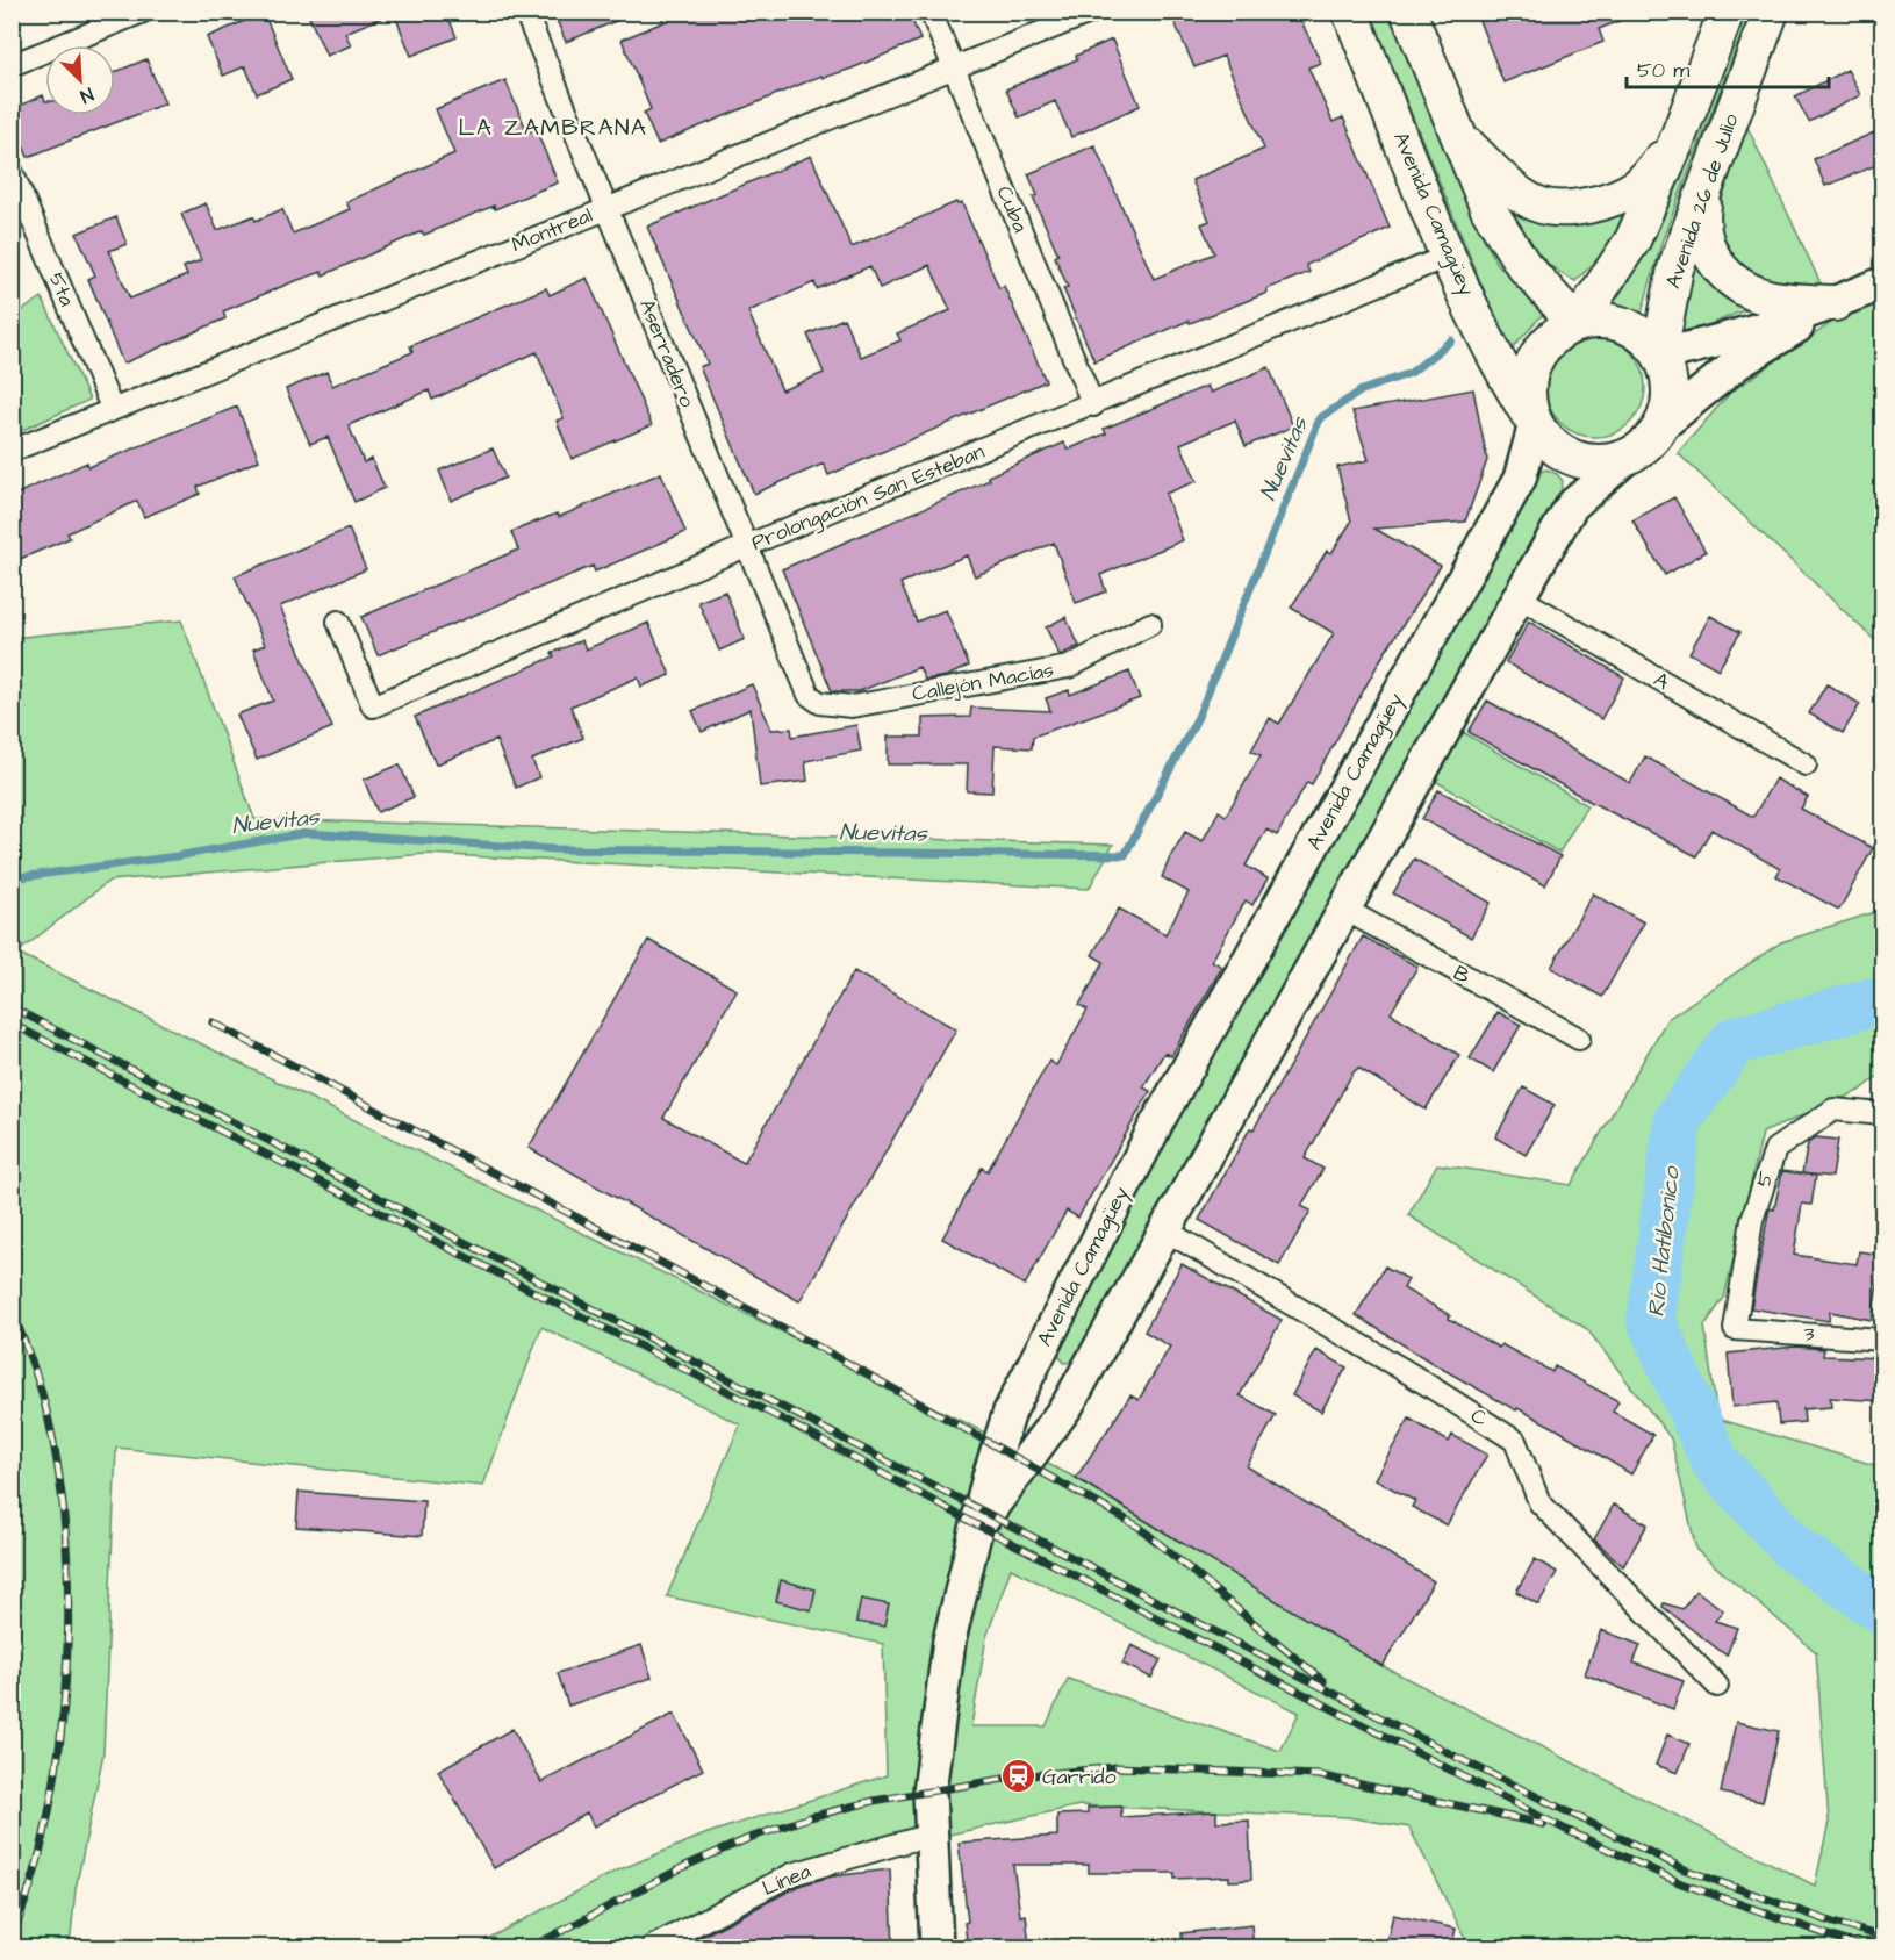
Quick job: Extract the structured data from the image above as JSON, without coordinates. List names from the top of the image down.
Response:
{
  "streets": {
    "main road": ["Avenida 26 de Julio", "Avenida Camagüey"],
    "street": [
      "Cuba",
      "Montreal",
      "5ta",
      "Aserradero",
      "Prolongación San Esteban",
      "A",
      "Callejón Macías",
      "B",
      "5",
      "3",
      "C",
      "Línea"
    ]
  },
  "crossings": [
    ["Avenida 26 de Julio", "Avenida Camagüey"],
    ["Cuba", "Montreal"],
    ["Cuba", "Prolongación San Esteban"],
    ["Avenida Camagüey", "Prolongación San Esteban"],
    ["Avenida Camagüey", "A"],
    ["Avenida Camagüey", "B"],
    ["Avenida Camagüey", "C"],
    ["Avenida Camagüey", "Línea"],
    ["Montreal", "5ta"],
    ["Montreal", "Aserradero"],
    ["Aserradero", "Prolongación San Esteban"],
    ["Aserradero", "Callejón Macías"],
    ["5", "3"]
  ],
  "districts": ["LA ZAMBRANA"],
  "water": ["Nuevitas", "Río Hatibonico"],
  "places": {
    "station": ["Garrido"]
  },
  "scale_bar": "50 m",
  "north": "bottom right"
}
